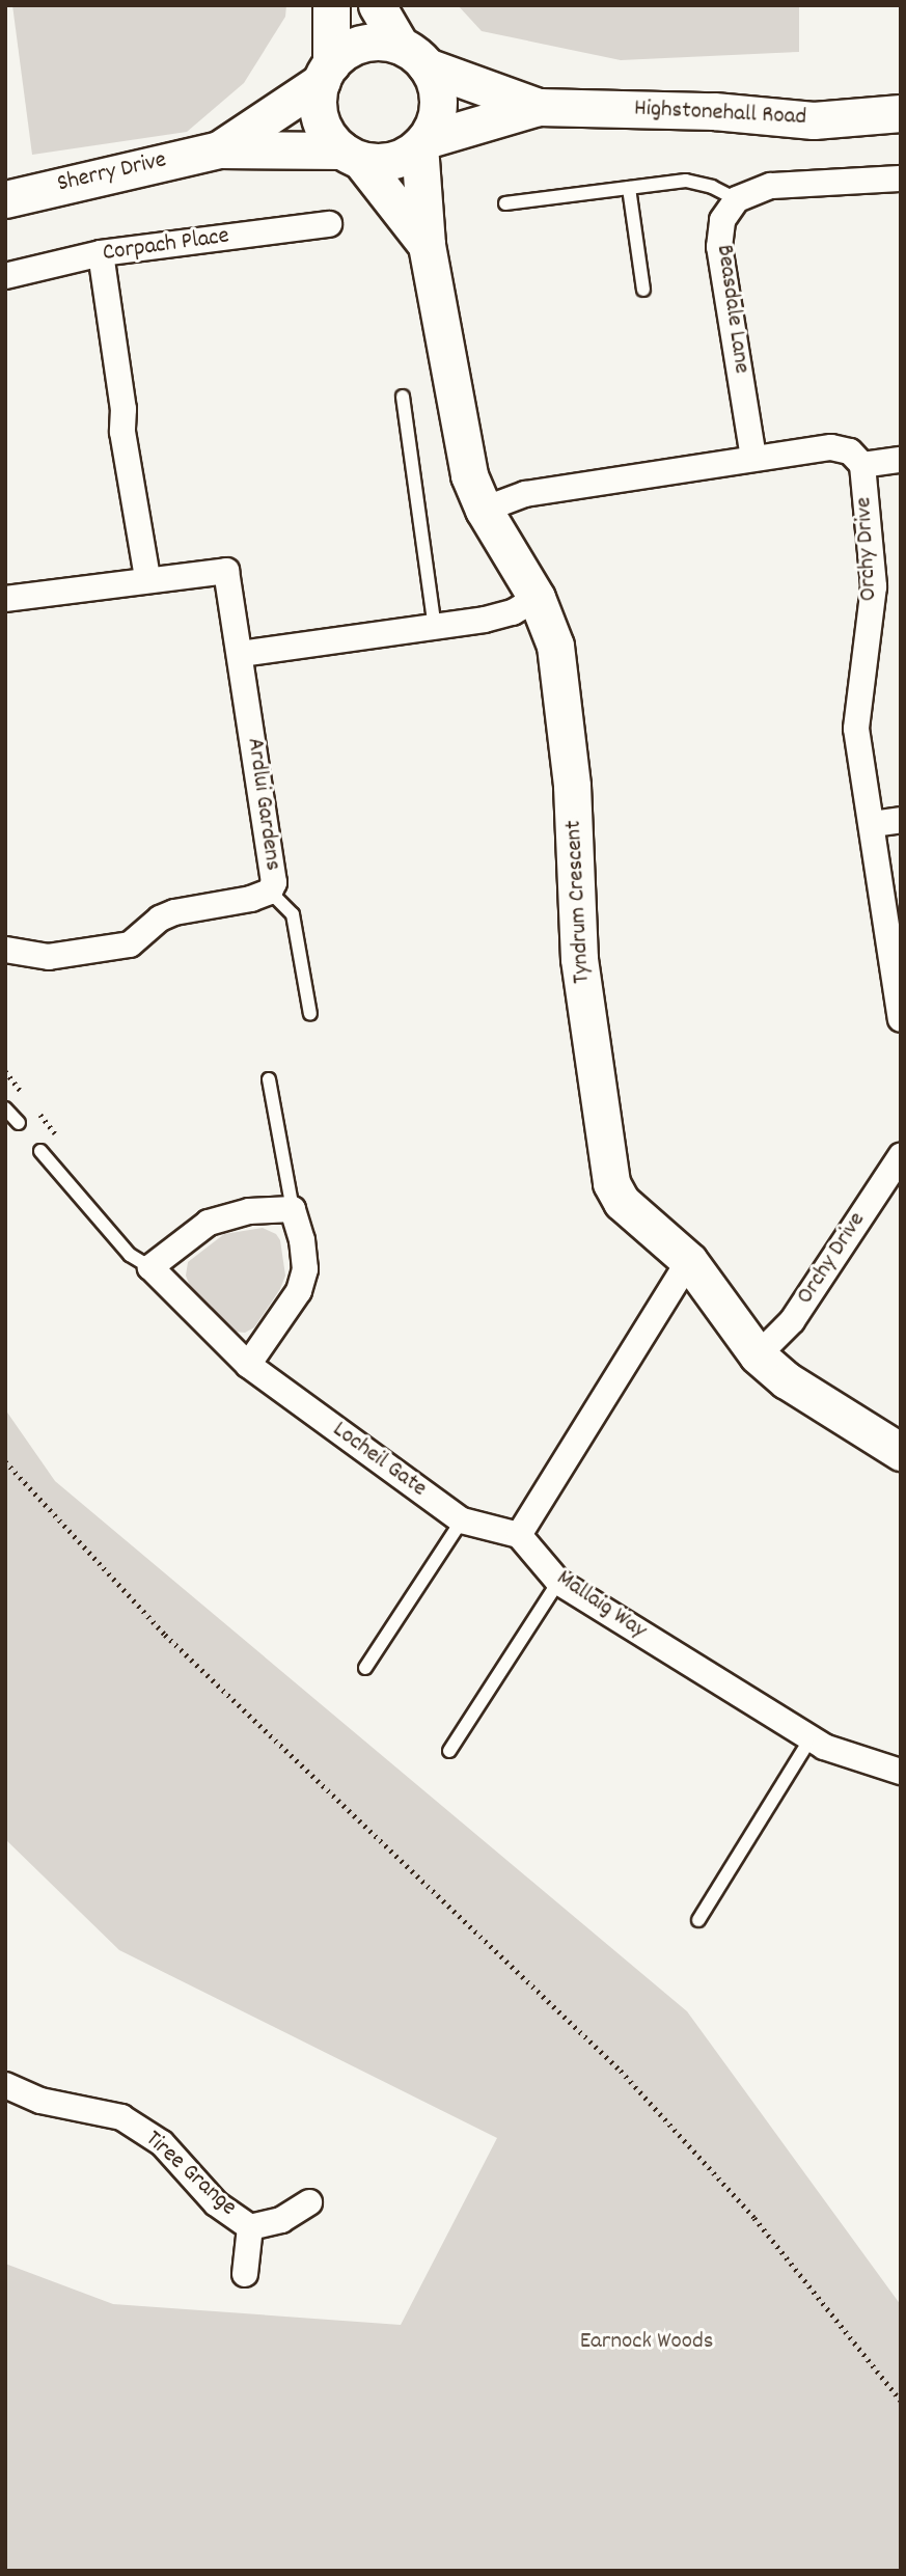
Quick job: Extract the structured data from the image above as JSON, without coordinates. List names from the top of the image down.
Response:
{
  "streets": {
    "street": [
      "Highstonehall Road",
      "Sherry Drive",
      "Corpach Place",
      "Beasdale Lane",
      "Orchy Drive",
      "Ardlui Gardens",
      "Tyndrum Crescent",
      "Locheil Gate",
      "Mallaig Way",
      "Tiree Grange"
    ]
  },
  "crossings": [
    ["Highstonehall Road", "Sherry Drive"],
    ["Highstonehall Road", "Tyndrum Crescent"],
    ["Sherry Drive", "Tyndrum Crescent"],
    ["Beasdale Lane", "Orchy Drive"],
    ["Orchy Drive", "Tyndrum Crescent"],
    ["Locheil Gate", "Mallaig Way"]
  ],
  "parks": ["Earnock Woods"]
}
